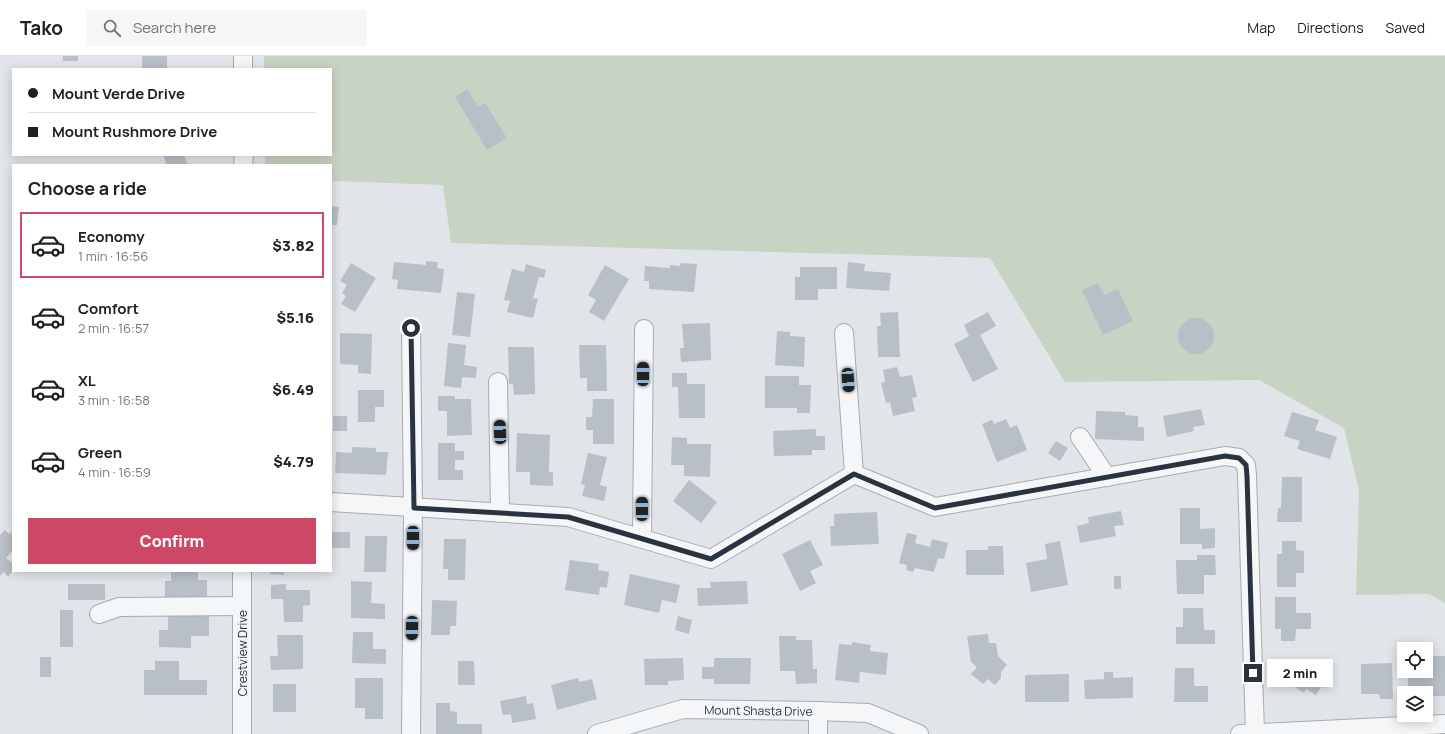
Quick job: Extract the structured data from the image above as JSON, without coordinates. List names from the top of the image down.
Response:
{
  "streets": {
    "street": ["Crestview Drive", "Mount Shasta Drive"]
  },
  "page": {
    "header": "Tako",
    "search": "Search here",
    "nav": ["Map", "Directions", "Saved"],
    "banner": ["Mount Verde Drive", "Mount Rushmore Drive"],
    "heading": "Choose a ride",
    "list": [
      {
        "name": "Economy",
        "note": "1 min · 16:56",
        "value": "$3.82"
      },
      {
        "name": "Comfort",
        "note": "2 min · 16:57",
        "value": "$5.16"
      },
      {
        "name": "XL",
        "note": "3 min · 16:58",
        "value": "$6.49"
      },
      {
        "name": "Green",
        "note": "4 min · 16:59",
        "value": "$4.79"
      }
    ],
    "buttons": "Confirm",
    "bubble": "2 min"
  }
}
